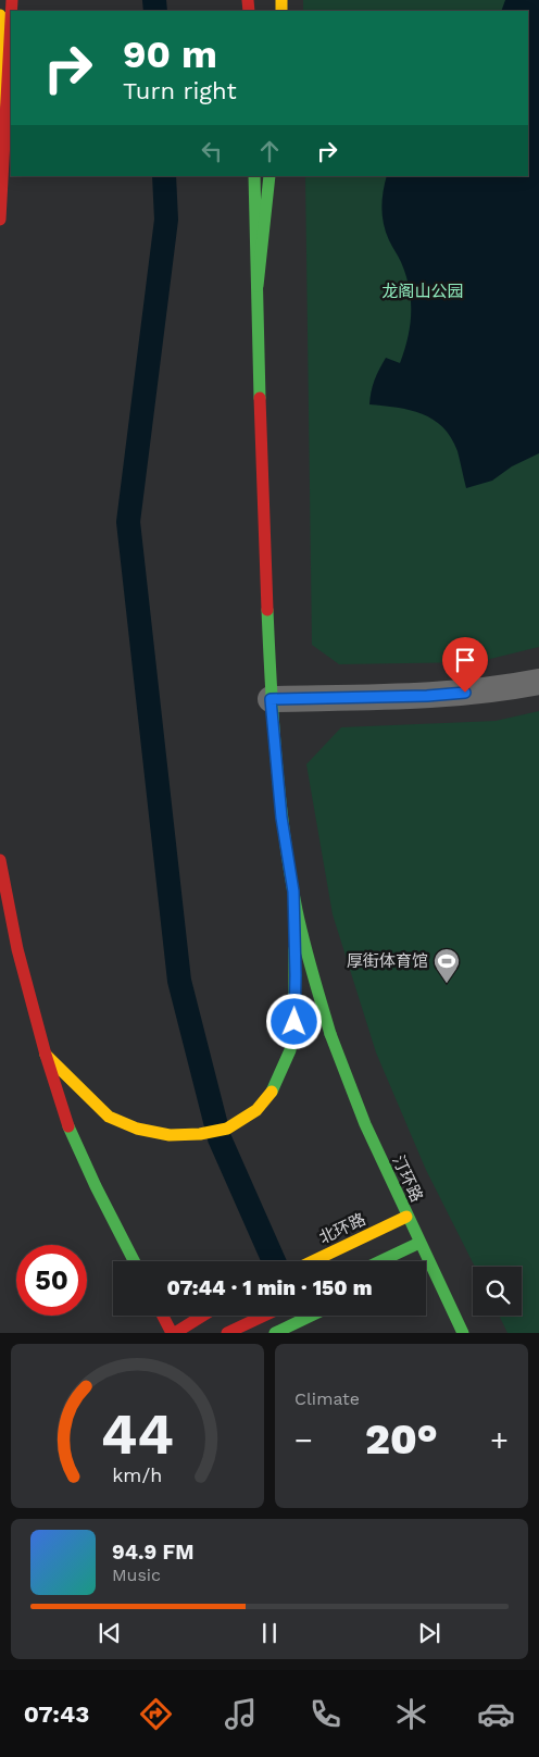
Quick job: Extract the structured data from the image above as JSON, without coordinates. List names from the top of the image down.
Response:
{
  "streets": {
    "main road": ["汀环路", "北环路"]
  },
  "crossings": [
    ["汀环路", "北环路"]
  ],
  "parks": ["龙阁山公园"],
  "places": {
    "sports": ["厚街体育馆"]
  },
  "page": {
    "turn": ["90 m", "Turn right"],
    "limit": "50",
    "trip": "07:44 · 1 min · 150 m",
    "tile": "Climate",
    "heat": ["−", "20°", "+"],
    "song": ["94.9 FM", "Music"],
    "tabs": "07:43",
    "gauge": ["44", "km/h"]
  }
}
